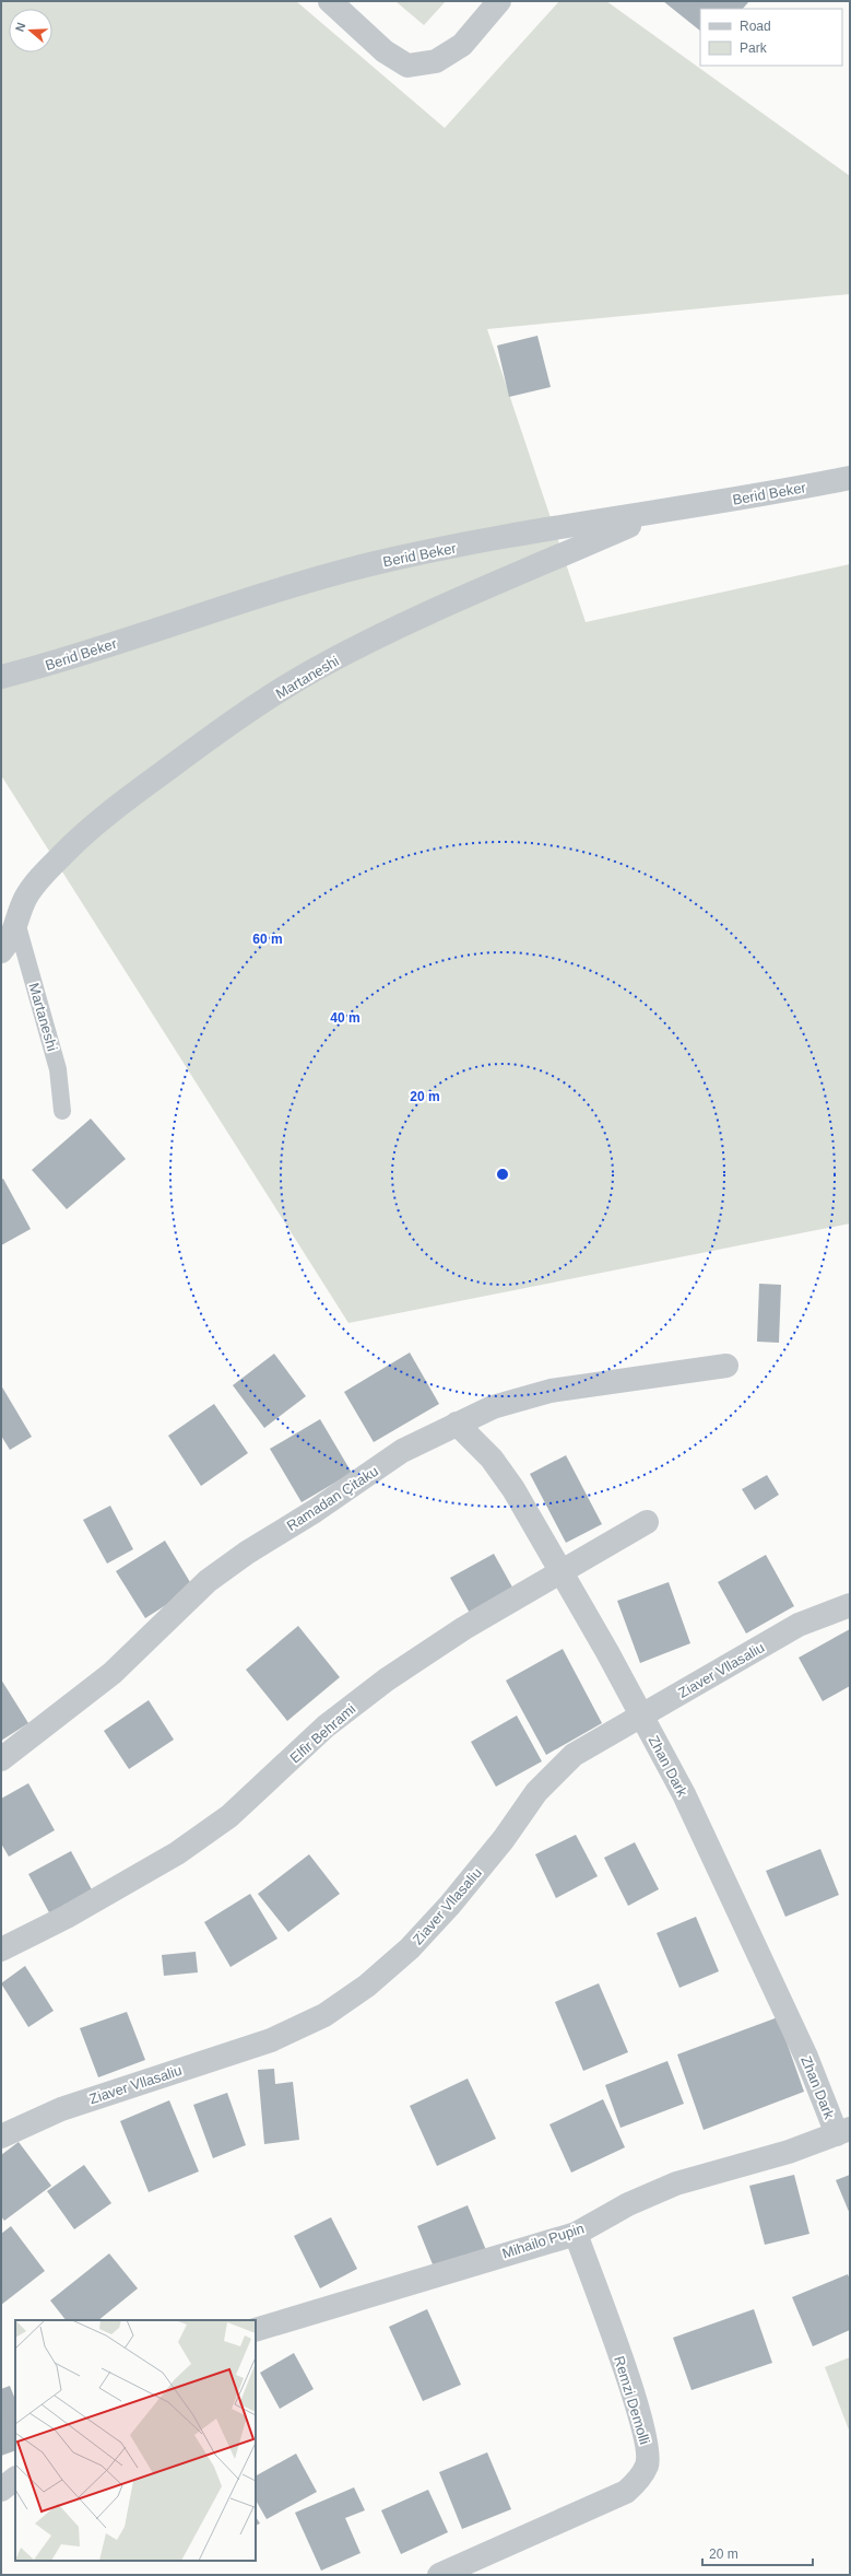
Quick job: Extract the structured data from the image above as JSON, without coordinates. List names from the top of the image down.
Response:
{
  "streets": {
    "street": [
      "Berid Beker",
      "Martaneshi",
      "Ramadan Çitaku",
      "Ziaver Vllasaliu",
      "Elfir Behrami",
      "Zhan Dark",
      "Mihailo Pupin",
      "Remzi Demolli"
    ]
  },
  "crossings": [
    ["Berid Beker", "Martaneshi"],
    ["Ramadan Çitaku", "Zhan Dark"],
    ["Ziaver Vllasaliu", "Zhan Dark"],
    ["Elfir Behrami", "Zhan Dark"],
    ["Zhan Dark", "Mihailo Pupin"],
    ["Mihailo Pupin", "Remzi Demolli"]
  ],
  "legend": ["Road", "Park"],
  "scale_bar": "20 m",
  "north": "left",
  "rings": ["60 m", "40 m", "20 m"]
}
